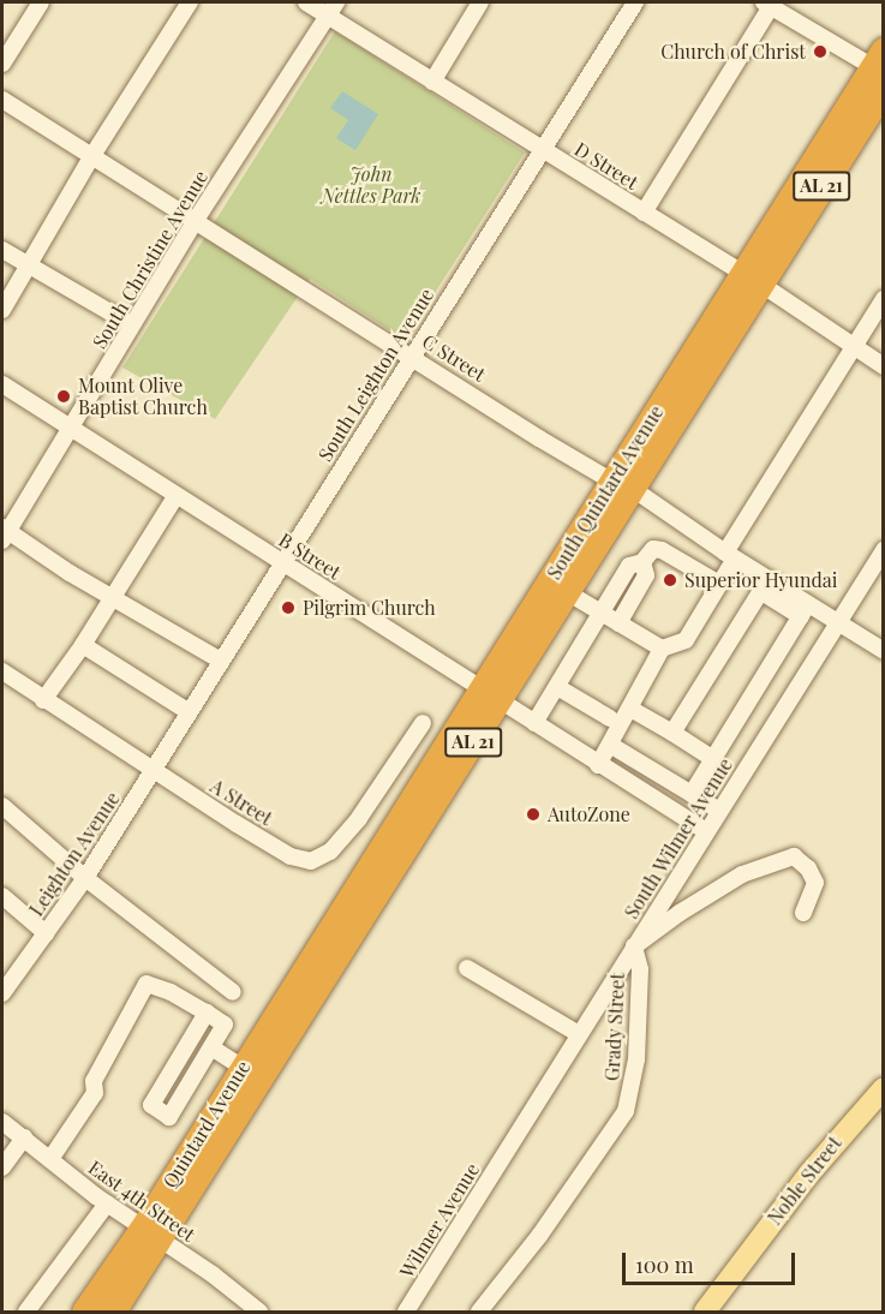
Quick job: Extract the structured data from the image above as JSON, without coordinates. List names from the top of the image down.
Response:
{
  "streets": {
    "highway": ["AL 21", "South Quintard Avenue", "Quintard Avenue"],
    "main road": ["Noble Street"],
    "street": [
      "D Street",
      "South Christine Avenue",
      "C Street",
      "South Leighton Avenue",
      "B Street",
      "A Street",
      "South Wilmer Avenue",
      "Leighton Avenue",
      "Grady Street",
      "East 4th Street",
      "Wilmer Avenue"
    ]
  },
  "crossings": [
    ["D Street", "South Christine Avenue"],
    ["D Street", "South Leighton Avenue"],
    ["D Street", "South Quintard Avenue"],
    ["South Christine Avenue", "C Street"],
    ["South Christine Avenue", "B Street"],
    ["C Street", "South Leighton Avenue"],
    ["C Street", "South Quintard Avenue"],
    ["C Street", "South Wilmer Avenue"],
    ["South Leighton Avenue", "B Street"],
    ["South Leighton Avenue", "A Street"],
    ["South Leighton Avenue", "Leighton Avenue"],
    ["South Quintard Avenue", "B Street"],
    ["South Quintard Avenue", "Quintard Avenue"],
    ["B Street", "South Wilmer Avenue"],
    ["A Street", "Leighton Avenue"],
    ["South Wilmer Avenue", "Grady Street"],
    ["South Wilmer Avenue", "Wilmer Avenue"],
    ["Quintard Avenue", "East 4th Street"]
  ],
  "parks": ["John Nettles Park"],
  "places": [
    "Church of Christ",
    "Mount Olive Baptist Church",
    "Superior Hyundai",
    "Pilgrim Church",
    "AutoZone"
  ],
  "scale_bar": "100 m"
}
